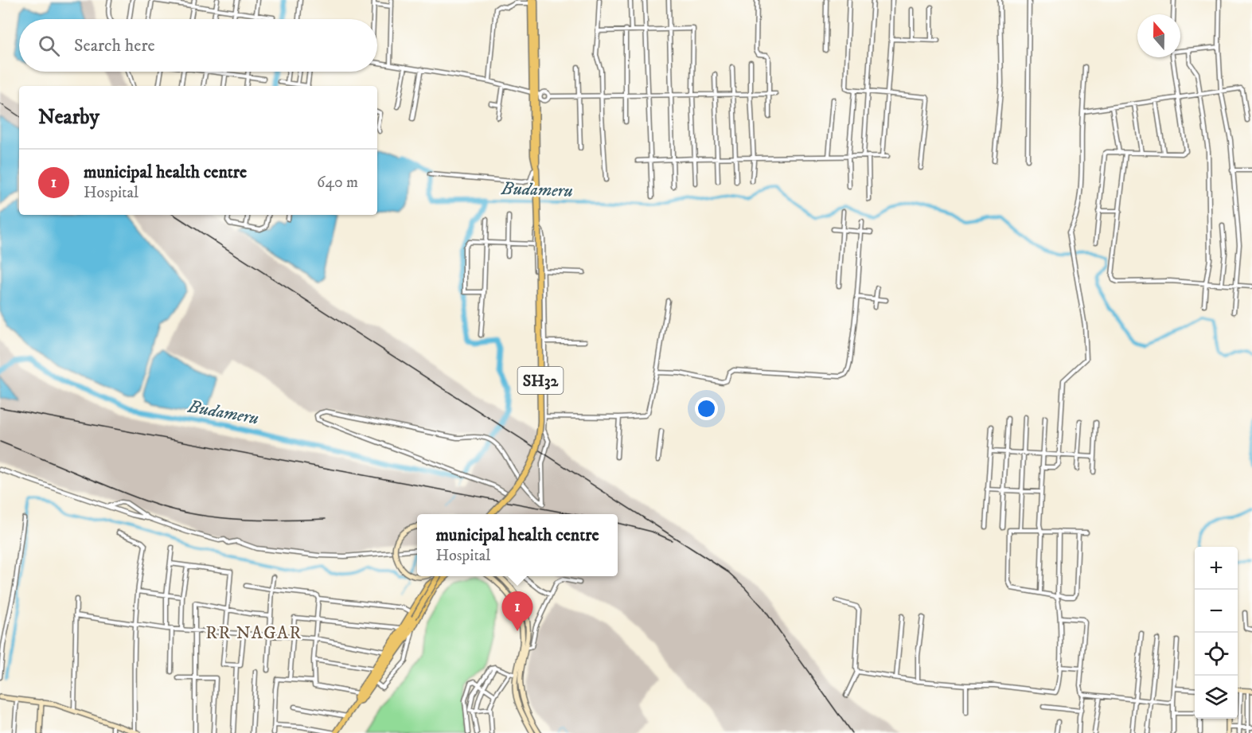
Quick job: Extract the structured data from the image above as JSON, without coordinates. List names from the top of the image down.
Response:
{
  "streets": {
    "main road": ["SH32"]
  },
  "districts": ["RR NAGAR"],
  "water": ["Budameru"],
  "north": "top",
  "page": {
    "search": "Search here",
    "heading": "Nearby",
    "list": [
      {
        "mark": "1",
        "name": "municipal health centre",
        "note": "Hospital",
        "value": "640 m"
      }
    ],
    "popup": ["municipal health centre", "Hospital"],
    "map_buttons": ["+", "−"],
    "pins": "1"
  }
}
